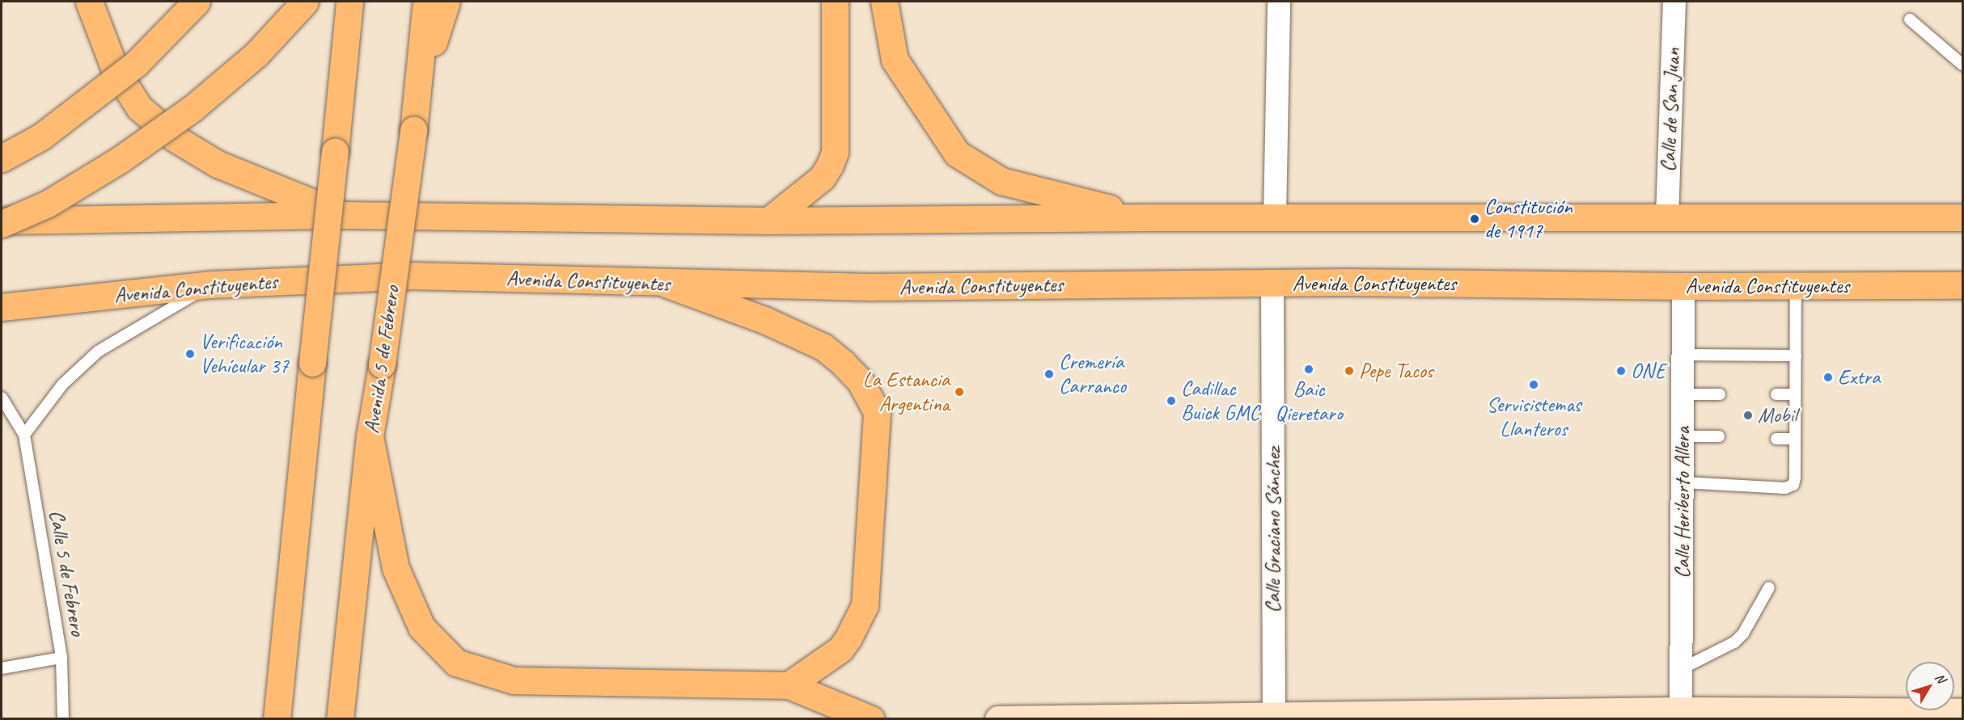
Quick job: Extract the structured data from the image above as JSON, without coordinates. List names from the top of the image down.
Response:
{
  "streets": {
    "main road": ["Avenida Constituyentes", "Avenida 5 de Febrero"],
    "street": ["Calle de San Juan", "Calle Heriberto Allera", "Calle Graciano Sánchez"],
    "lane": ["Calle 5 de Febrero"]
  },
  "crossings": [
    ["Avenida Constituyentes", "Calle Heriberto Allera"],
    ["Avenida Constituyentes", "Calle Graciano Sánchez"]
  ],
  "places": [
    "Constitución de 1917",
    "Verificación Vehícular 37",
    "Baic Qieretaro",
    "Pepe Tacos",
    "ONE",
    "Cremería Carranco",
    "Extra",
    "Servisistemas Llanteros",
    "La Estancia Argentina",
    "Cadillac Buick GMC",
    "Mobil"
  ],
  "north": "top right"
}
